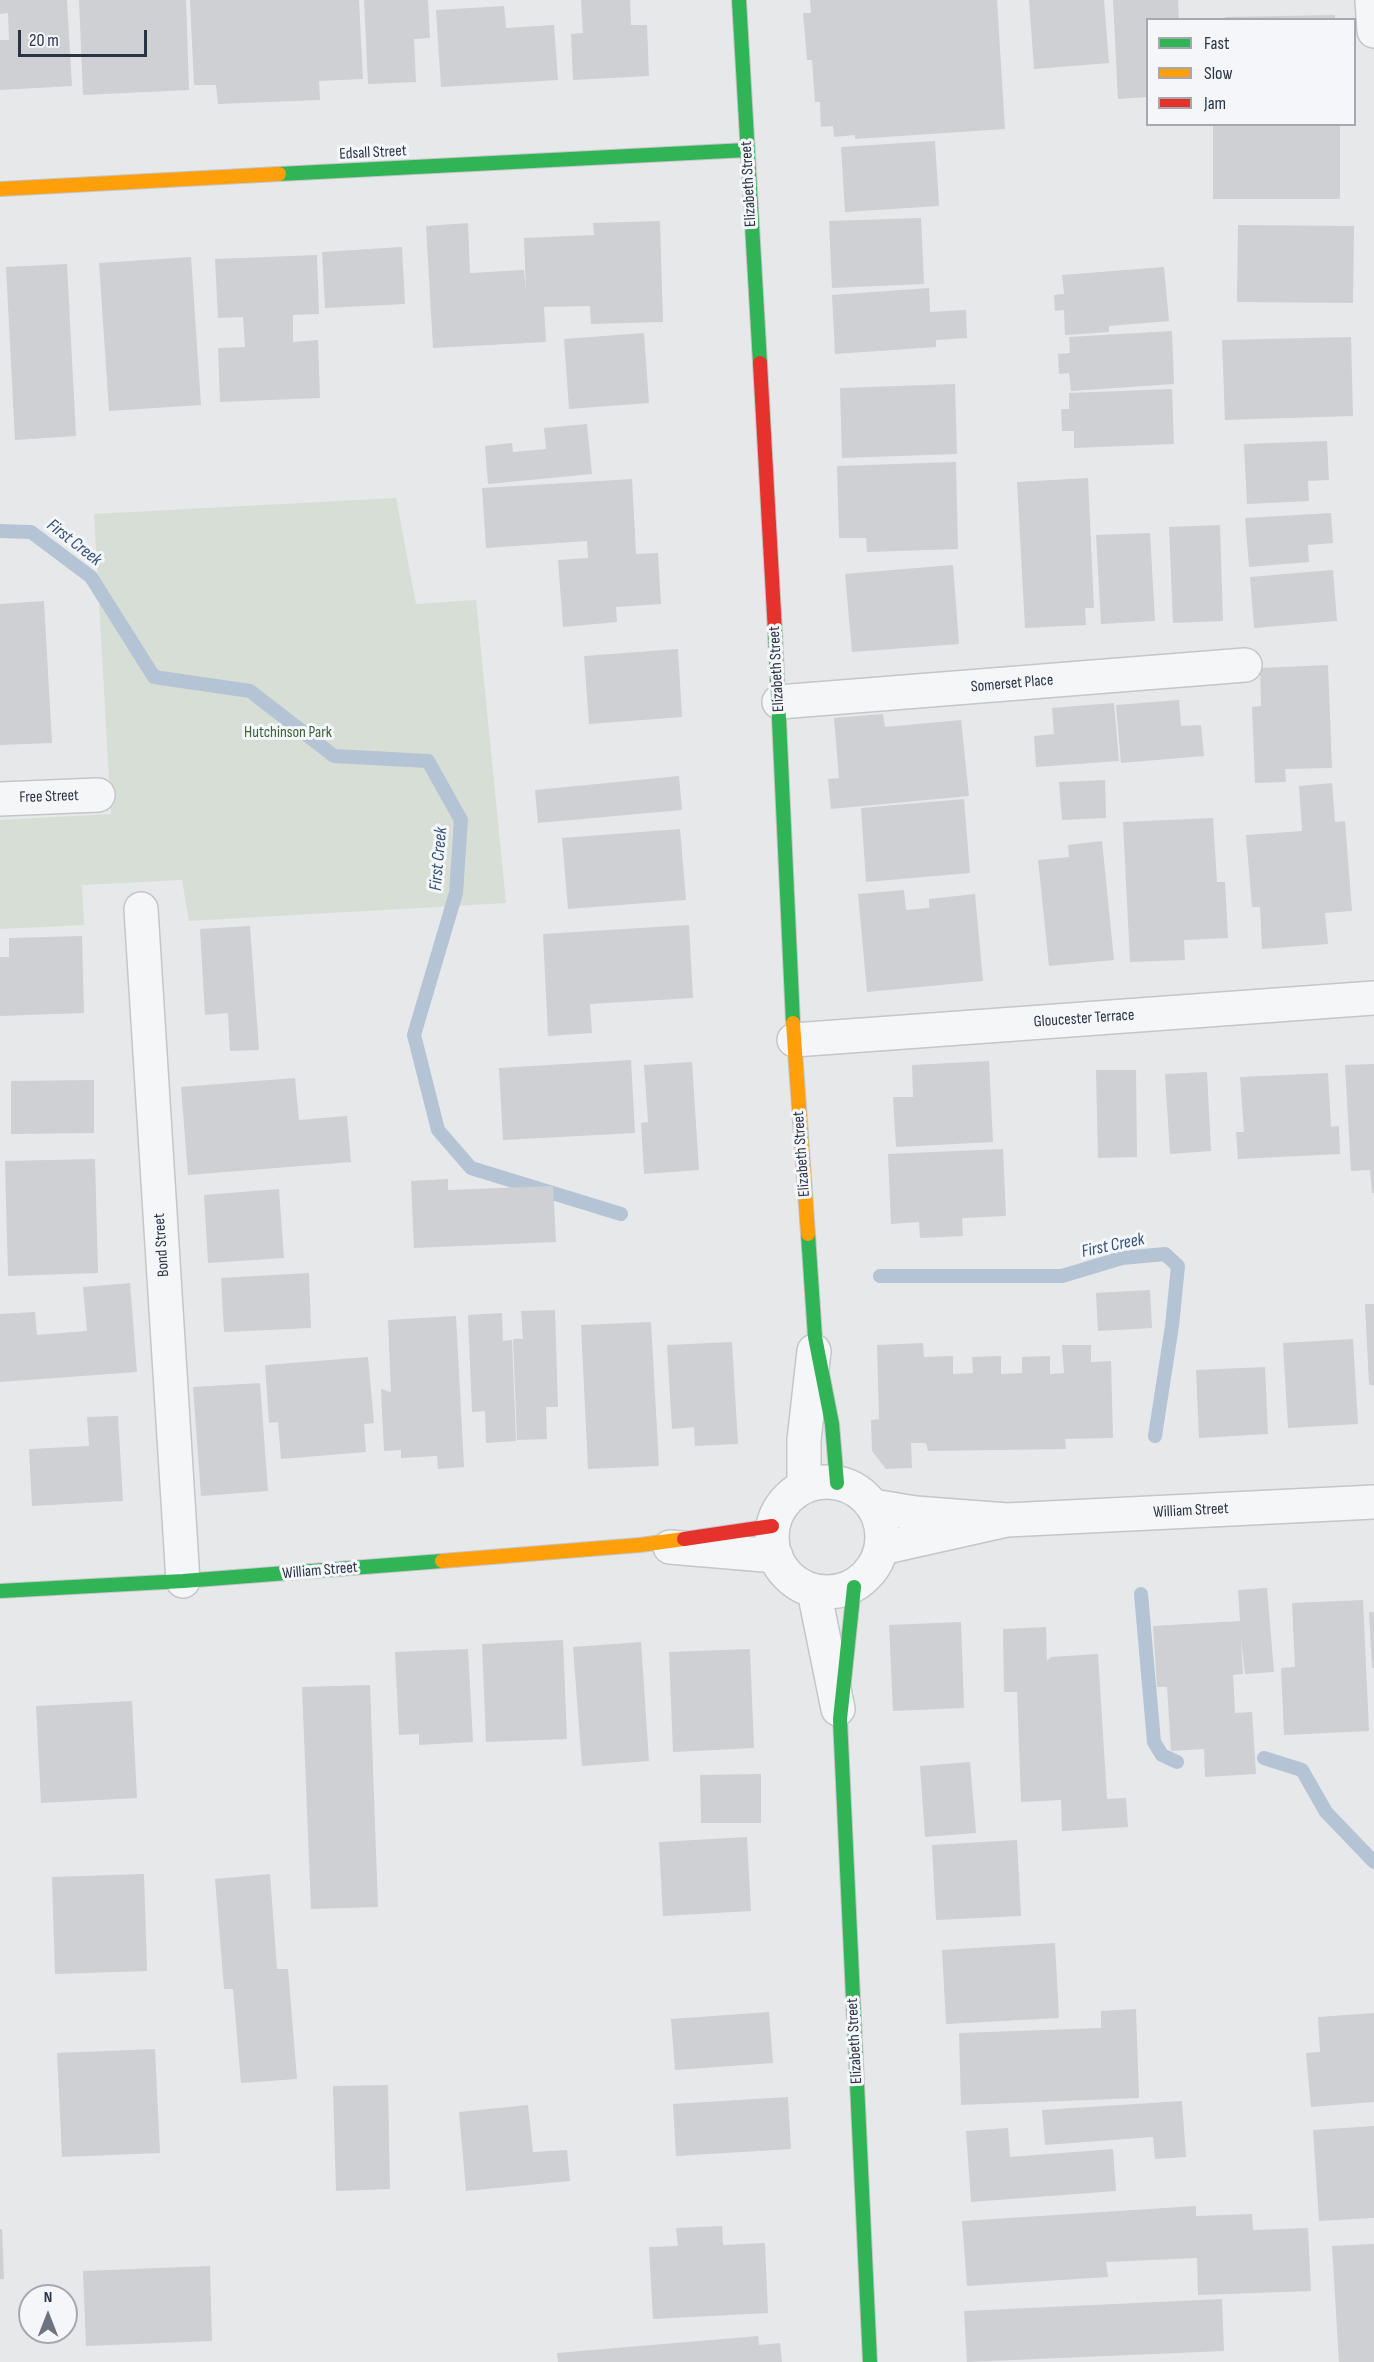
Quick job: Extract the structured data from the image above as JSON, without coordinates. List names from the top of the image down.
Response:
{
  "streets": {
    "street": [
      "Edsall Street",
      "Elizabeth Street",
      "Somerset Place",
      "Free Street",
      "Gloucester Terrace",
      "Bond Street",
      "William Street"
    ]
  },
  "crossings": [
    ["Edsall Street", "Elizabeth Street"],
    ["Elizabeth Street", "Somerset Place"],
    ["Elizabeth Street", "Gloucester Terrace"],
    ["Elizabeth Street", "William Street"],
    ["Bond Street", "William Street"]
  ],
  "water": ["First Creek"],
  "parks": ["Hutchinson Park"],
  "legend": ["Fast", "Slow", "Jam"],
  "scale_bar": "20 m",
  "north": "top"
}
